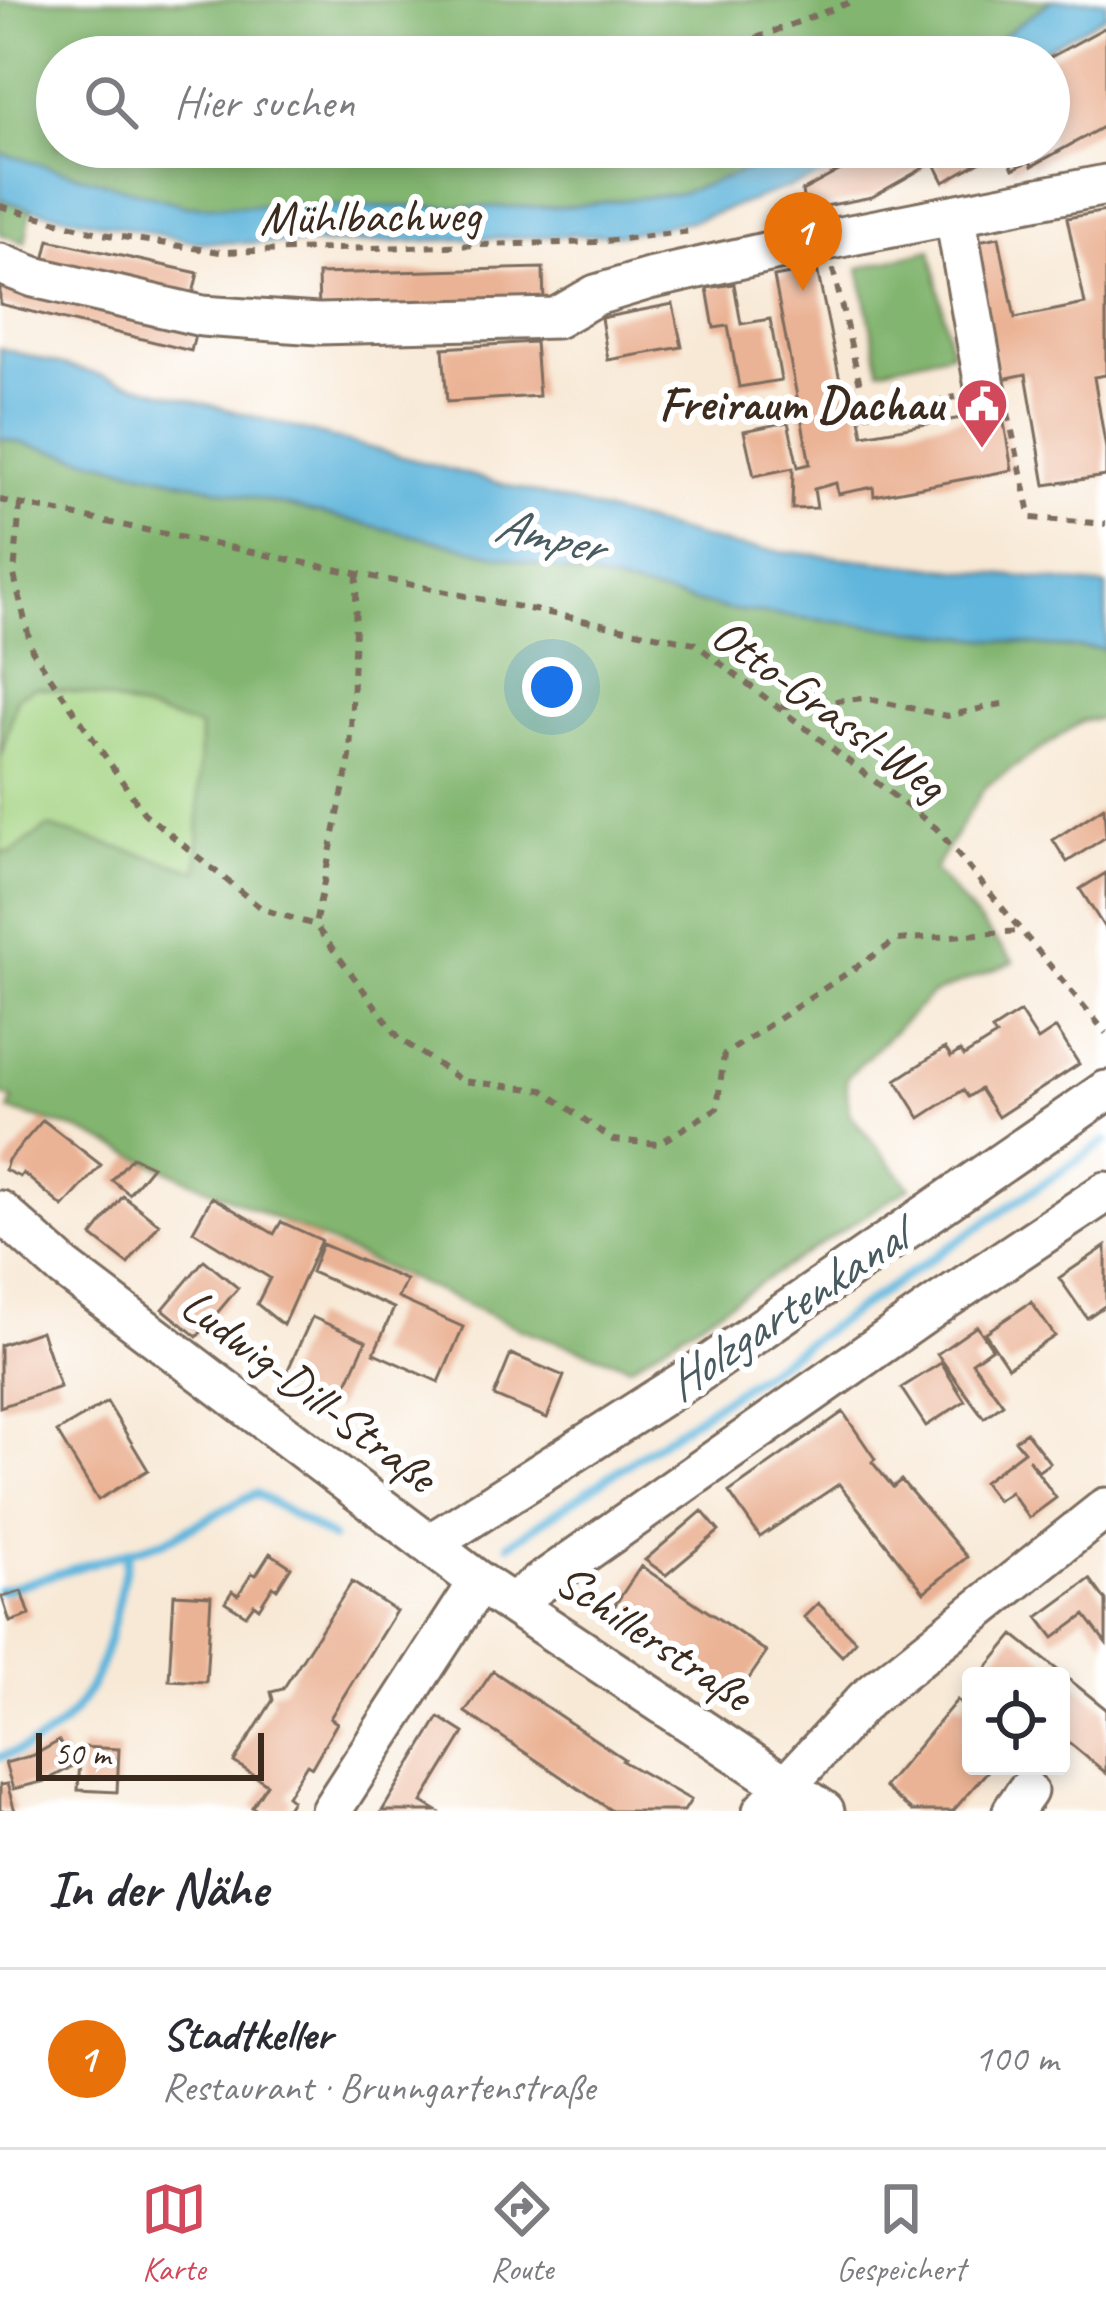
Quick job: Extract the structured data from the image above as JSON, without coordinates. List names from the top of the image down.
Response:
{
  "streets": {
    "street": ["Ludwig-Dill-Straße", "Schillerstraße"],
    "path": ["Mühlbachweg", "Otto-Grassl-Weg"]
  },
  "crossings": [
    ["Ludwig-Dill-Straße", "Schillerstraße"]
  ],
  "water": ["Amper", "Holzgartenkanal"],
  "places": {
    "public building": ["Freiraum Dachau"]
  },
  "scale_bar": "50 m",
  "page": {
    "search": "Hier suchen",
    "pins": "1",
    "scale": "50 m",
    "heading": "In der Nähe",
    "list": [
      {
        "mark": "1",
        "name": "Stadtkeller",
        "note": "Restaurant · Brunngartenstraße",
        "value": "100 m"
      }
    ],
    "nav": ["Karte", "Route", "Gespeichert"]
  }
}
